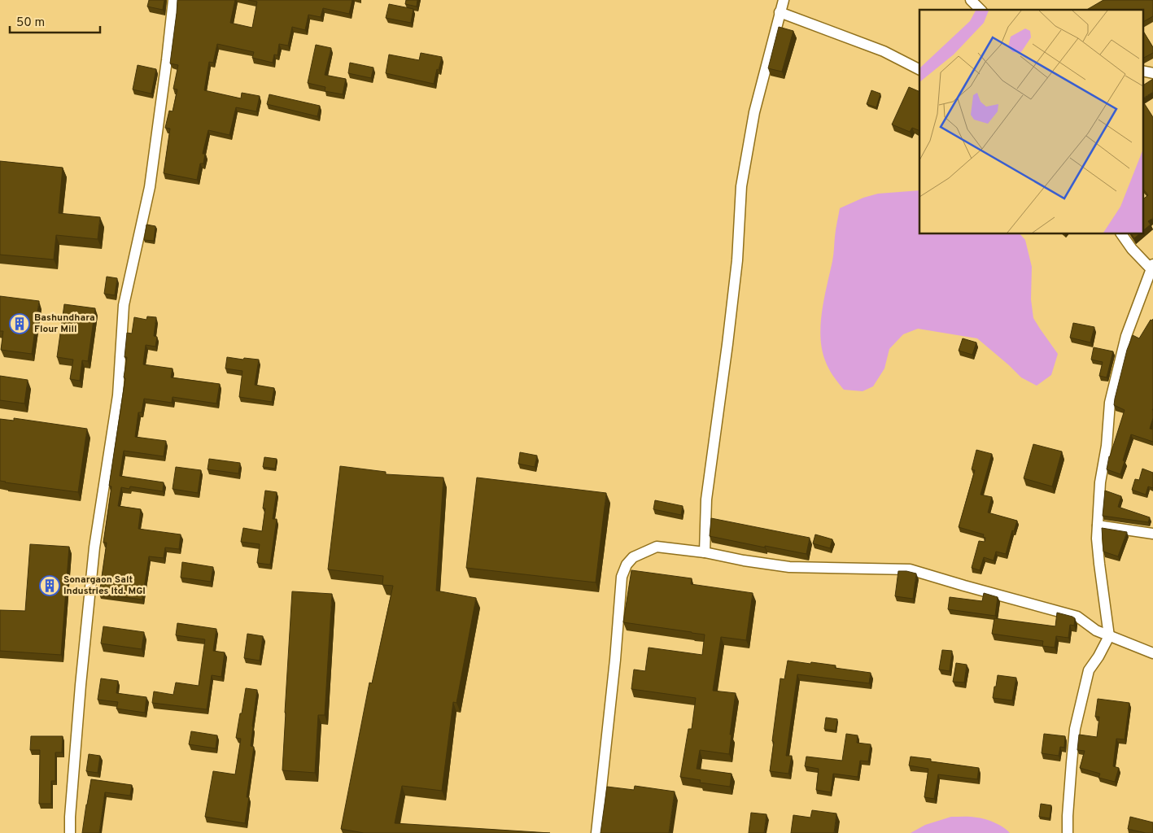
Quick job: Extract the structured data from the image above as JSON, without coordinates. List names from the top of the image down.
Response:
{
  "places": {
    "building": ["Bashundhara Flour Mill", "Sonargaon Salt Industries ltd. MGI"]
  },
  "scale_bar": "50 m"
}
